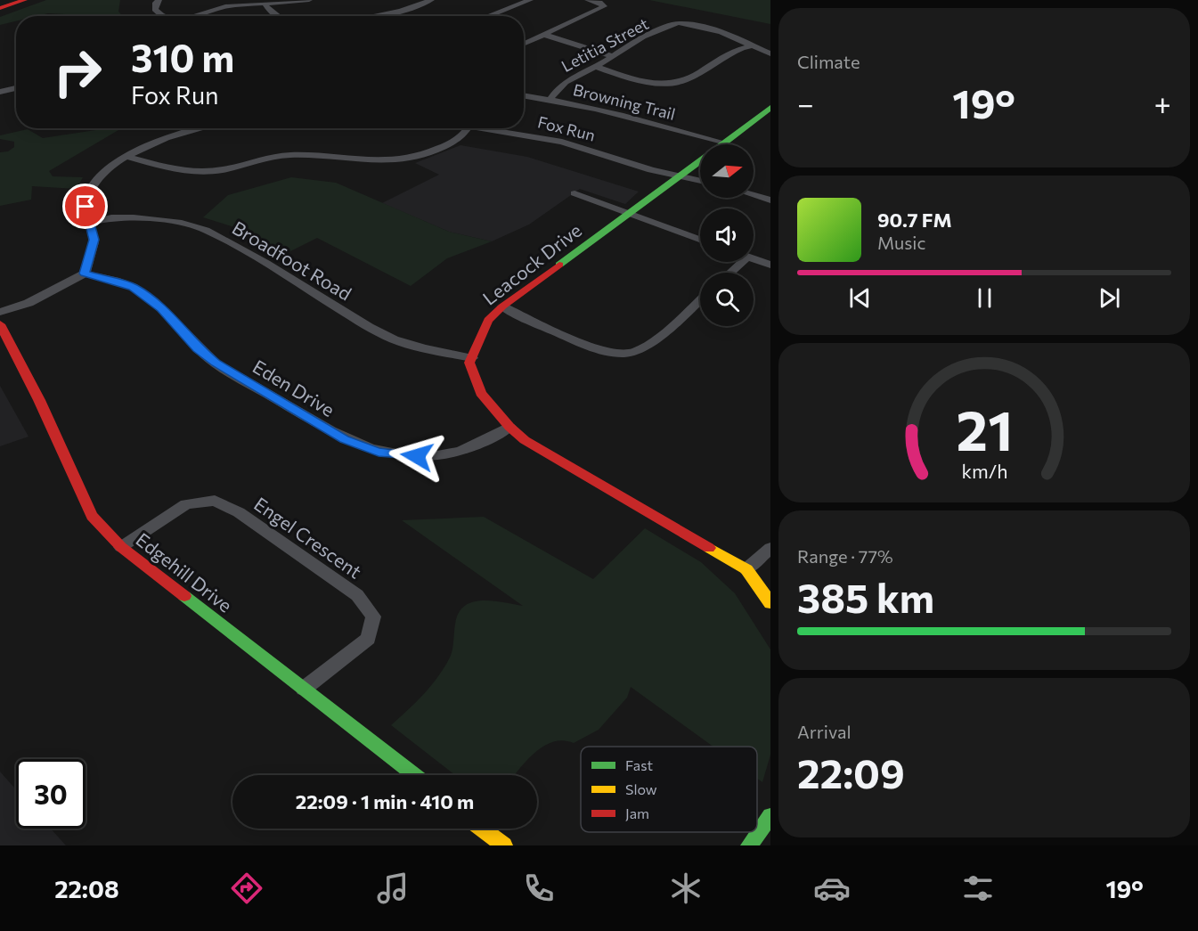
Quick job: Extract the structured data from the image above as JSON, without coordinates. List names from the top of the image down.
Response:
{
  "streets": {
    "street": [
      "Letitia Street",
      "Browning Trail",
      "Fox Run",
      "Broadfoot Road",
      "Leacock Drive",
      "Eden Drive",
      "Engel Crescent",
      "Edgehill Drive"
    ]
  },
  "crossings": [
    ["Letitia Street", "Browning Trail"],
    ["Browning Trail", "Leacock Drive"],
    ["Fox Run", "Leacock Drive"],
    ["Broadfoot Road", "Leacock Drive"],
    ["Engel Crescent", "Edgehill Drive"]
  ],
  "legend": ["Fast", "Slow", "Jam"],
  "north": "right",
  "page": {
    "tile": [
      "Climate",
      ["Range · 77%", "385 km"],
      ["Arrival", "22:09"]
    ],
    "turn": ["310 m", "Fox Run"],
    "heat": ["−", "19°", "+"],
    "song": ["90.7 FM", "Music"],
    "limit": "30",
    "trip": "22:09 · 1 min · 410 m",
    "tabs": ["22:08", "19°"],
    "gauge": ["21", "km/h"]
  }
}
